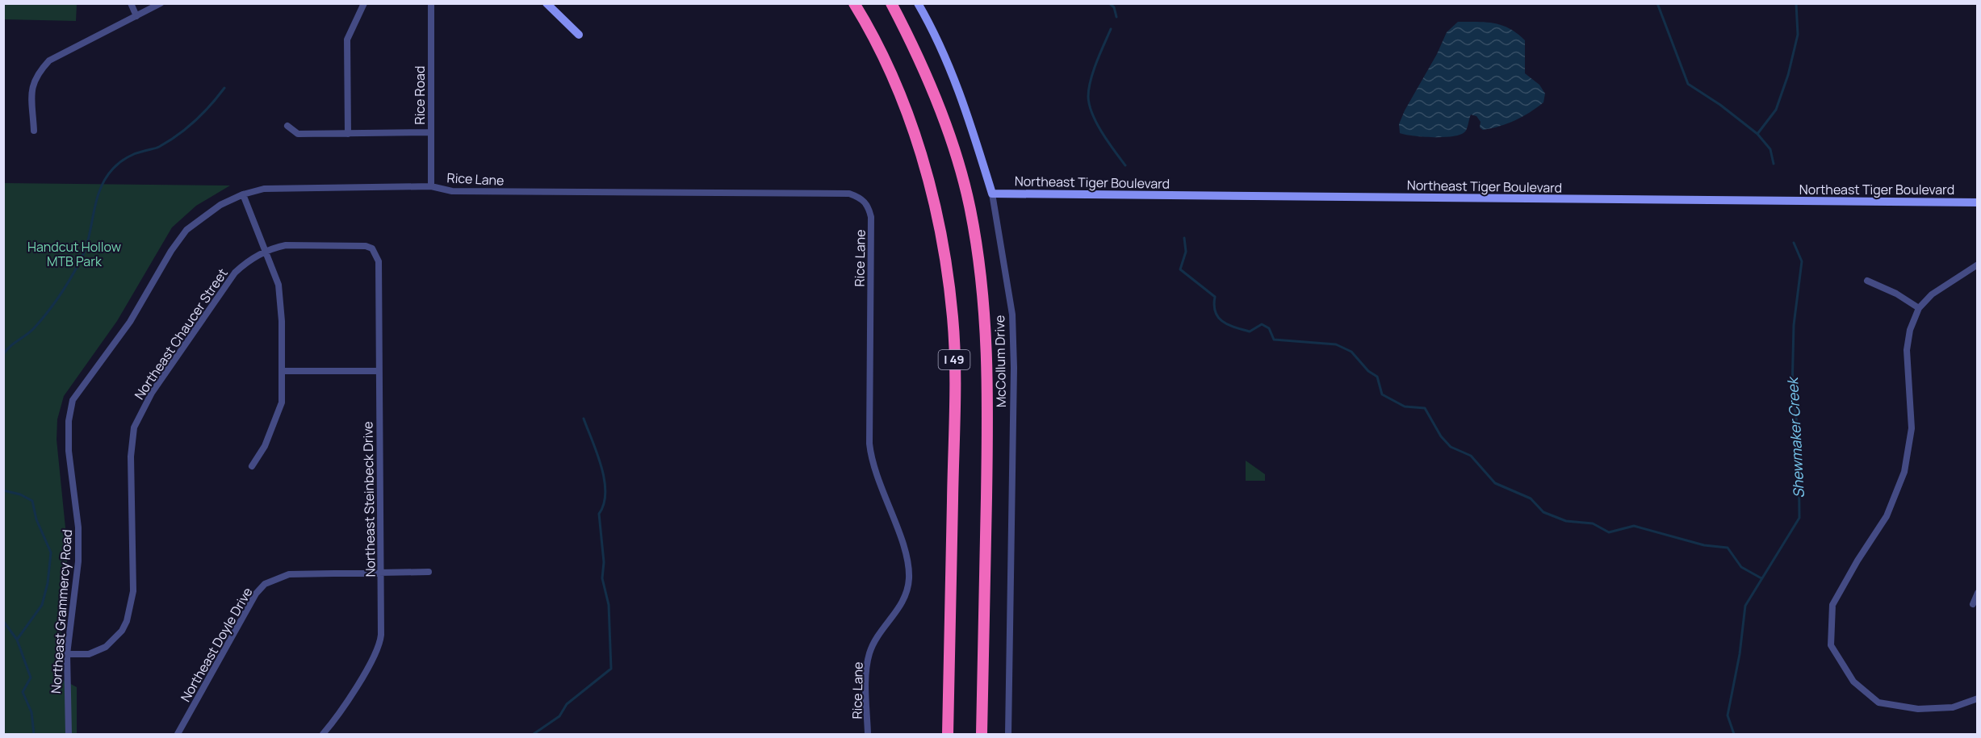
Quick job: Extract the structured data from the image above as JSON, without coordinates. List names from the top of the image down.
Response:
{
  "streets": {
    "highway": ["I 49"],
    "street": [
      "Rice Road",
      "Rice Lane",
      "Northeast Tiger Boulevard",
      "Northeast Chaucer Street",
      "McCollum Drive",
      "Northeast Steinbeck Drive",
      "Northeast Grammercy Road",
      "Northeast Doyle Drive"
    ]
  },
  "crossings": [
    ["Rice Road", "Rice Lane"],
    ["Rice Road", "Northeast Grammercy Road"],
    ["Rice Lane", "Northeast Grammercy Road"],
    ["Northeast Tiger Boulevard", "McCollum Drive"],
    ["Northeast Chaucer Street", "Northeast Steinbeck Drive"],
    ["Northeast Chaucer Street", "Northeast Grammercy Road"],
    ["Northeast Steinbeck Drive", "Northeast Doyle Drive"]
  ],
  "water": ["Shewmaker Creek"],
  "parks": ["Handcut Hollow MTB Park"]
}
